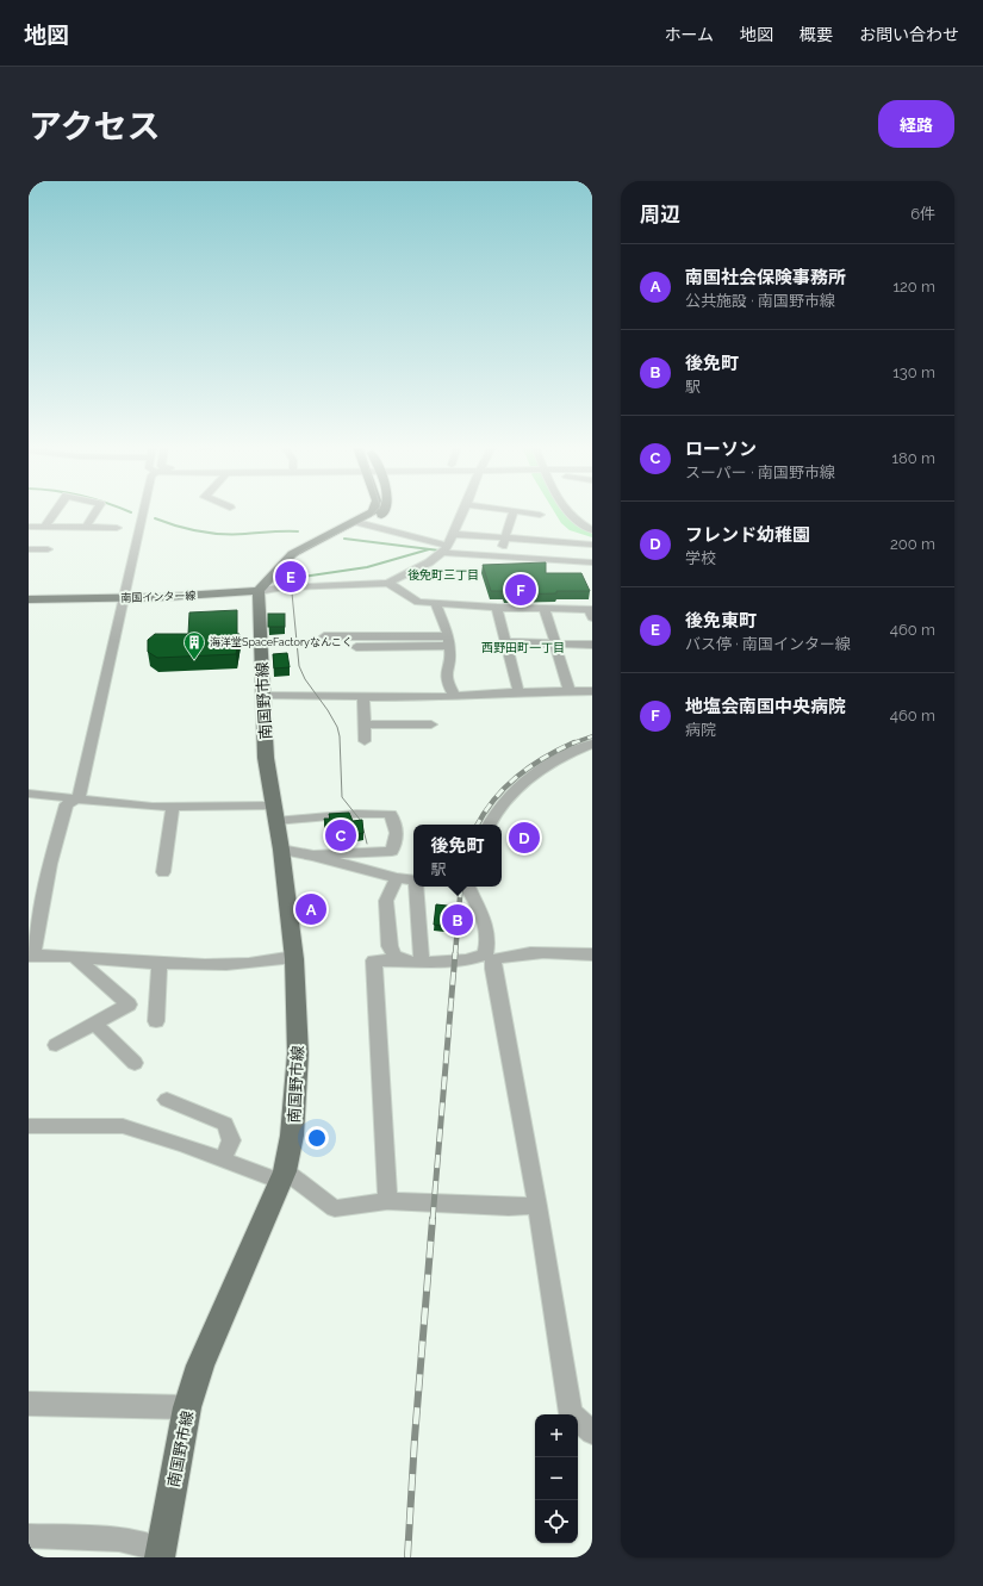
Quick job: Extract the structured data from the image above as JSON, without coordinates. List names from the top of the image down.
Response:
{
  "streets": {
    "main road": ["南国インター線", "南国野市線"]
  },
  "crossings": [
    ["南国インター線", "南国野市線"]
  ],
  "districts": ["後免町三丁目", "西野田町一丁目"],
  "places": {
    "building": ["海洋堂SpaceFactoryなんこく"]
  },
  "page": {
    "header": "地図",
    "nav": [
      "ホーム",
      "地図",
      "概要",
      "お問い合わせ"
    ],
    "title": "アクセス",
    "buttons": "経路",
    "heading": ["周辺", "6件"],
    "list": [
      {
        "mark": "A",
        "name": "南国社会保険事務所",
        "note": "公共施設 · 南国野市線",
        "value": "120 m"
      },
      {
        "mark": "B",
        "name": "後免町",
        "note": "駅",
        "value": "130 m"
      },
      {
        "mark": "C",
        "name": "ローソン",
        "note": "スーパー · 南国野市線",
        "value": "180 m"
      },
      {
        "mark": "D",
        "name": "フレンド幼稚園",
        "note": "学校",
        "value": "200 m"
      },
      {
        "mark": "E",
        "name": "後免東町",
        "note": "バス停 · 南国インター線",
        "value": "460 m"
      },
      {
        "mark": "F",
        "name": "地塩会南国中央病院",
        "note": "病院",
        "value": "460 m"
      }
    ],
    "pins": [
      "E",
      "F",
      "C",
      "D",
      "A",
      "B"
    ],
    "popup": ["後免町", "駅"],
    "map_buttons": ["+", "−"]
  }
}
